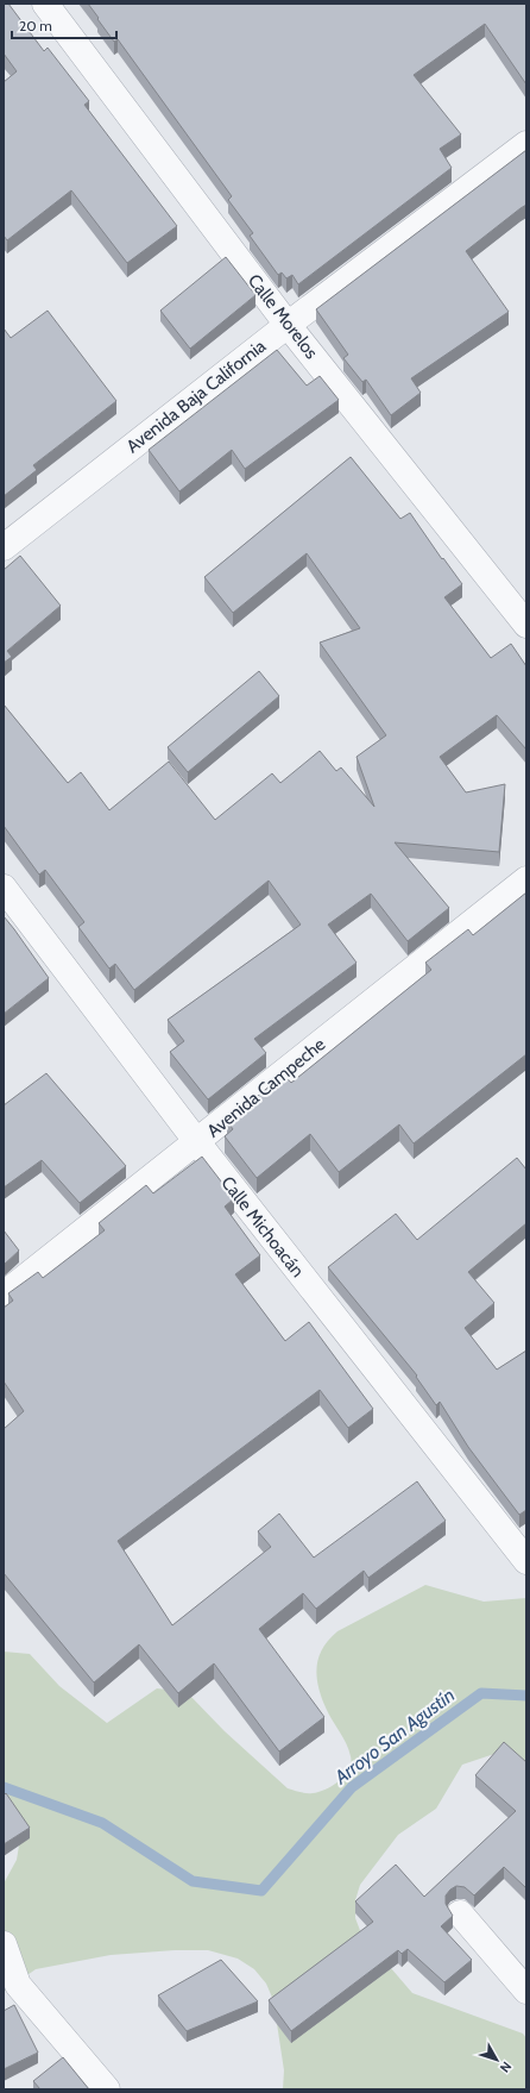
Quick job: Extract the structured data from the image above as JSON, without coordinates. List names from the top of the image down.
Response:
{
  "streets": {
    "street": [
      "Calle Morelos",
      "Avenida Baja California",
      "Avenida Campeche",
      "Calle Michoacán"
    ]
  },
  "crossings": [
    ["Calle Morelos", "Avenida Baja California"],
    ["Avenida Campeche", "Calle Michoacán"]
  ],
  "water": ["Arroyo San Agustín"],
  "scale_bar": "20 m",
  "north": "bottom right"
}
